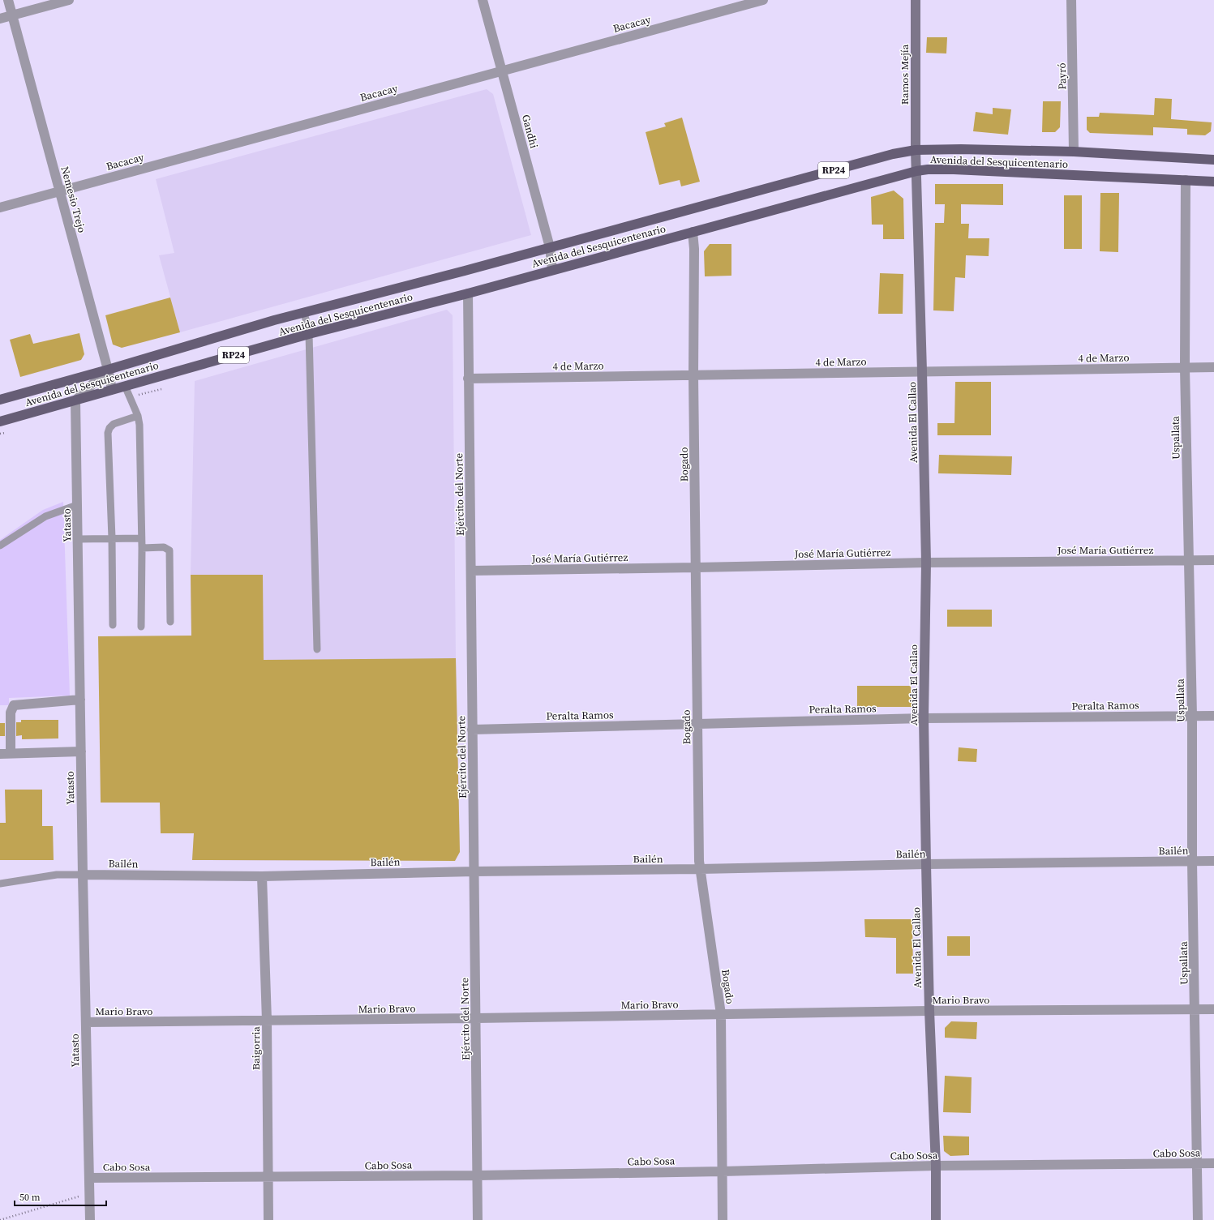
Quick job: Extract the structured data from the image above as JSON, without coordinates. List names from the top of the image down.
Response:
{
  "streets": {
    "main road": ["Avenida del Sesquicentenario", "RP24"],
    "street": [
      "Bacacay",
      "Ramos Mejía",
      "Payró",
      "Gandhi",
      "Nemesio Trejo",
      "4 de Marzo",
      "Avenida El Callao",
      "Uspallata",
      "Bogado",
      "Ejército del Norte",
      "Yatasto",
      "José María Gutiérrez",
      "Peralta Ramos",
      "Bailén",
      "Mario Bravo",
      "Baigorria",
      "Cabo Sosa"
    ]
  },
  "crossings": [
    ["Bacacay", "Gandhi"],
    ["Bacacay", "Nemesio Trejo"],
    ["Ramos Mejía", "Avenida del Sesquicentenario"],
    ["Ramos Mejía", "Avenida El Callao"],
    ["Payró", "Avenida del Sesquicentenario"],
    ["Gandhi", "Avenida del Sesquicentenario"],
    ["Avenida del Sesquicentenario", "Nemesio Trejo"],
    ["Avenida del Sesquicentenario", "Avenida El Callao"],
    ["Avenida del Sesquicentenario", "Uspallata"],
    ["Avenida del Sesquicentenario", "Bogado"],
    ["Avenida del Sesquicentenario", "Ejército del Norte"],
    ["Avenida del Sesquicentenario", "Yatasto"],
    ["4 de Marzo", "Avenida El Callao"],
    ["4 de Marzo", "Uspallata"],
    ["4 de Marzo", "Bogado"],
    ["4 de Marzo", "Ejército del Norte"],
    ["Avenida El Callao", "José María Gutiérrez"],
    ["Avenida El Callao", "Peralta Ramos"],
    ["Avenida El Callao", "Bailén"],
    ["Avenida El Callao", "Mario Bravo"],
    ["Avenida El Callao", "Cabo Sosa"],
    ["Uspallata", "José María Gutiérrez"],
    ["Uspallata", "Peralta Ramos"],
    ["Uspallata", "Bailén"],
    ["Uspallata", "Mario Bravo"],
    ["Uspallata", "Cabo Sosa"],
    ["Bogado", "José María Gutiérrez"],
    ["Bogado", "Peralta Ramos"],
    ["Bogado", "Bailén"],
    ["Bogado", "Mario Bravo"],
    ["Bogado", "Cabo Sosa"],
    ["Ejército del Norte", "José María Gutiérrez"],
    ["Ejército del Norte", "Peralta Ramos"],
    ["Ejército del Norte", "Bailén"],
    ["Ejército del Norte", "Mario Bravo"],
    ["Ejército del Norte", "Cabo Sosa"],
    ["Yatasto", "Bailén"],
    ["Yatasto", "Mario Bravo"],
    ["Yatasto", "Cabo Sosa"],
    ["Bailén", "Baigorria"],
    ["Mario Bravo", "Baigorria"],
    ["Baigorria", "Cabo Sosa"]
  ],
  "scale_bar": "50 m"
}
